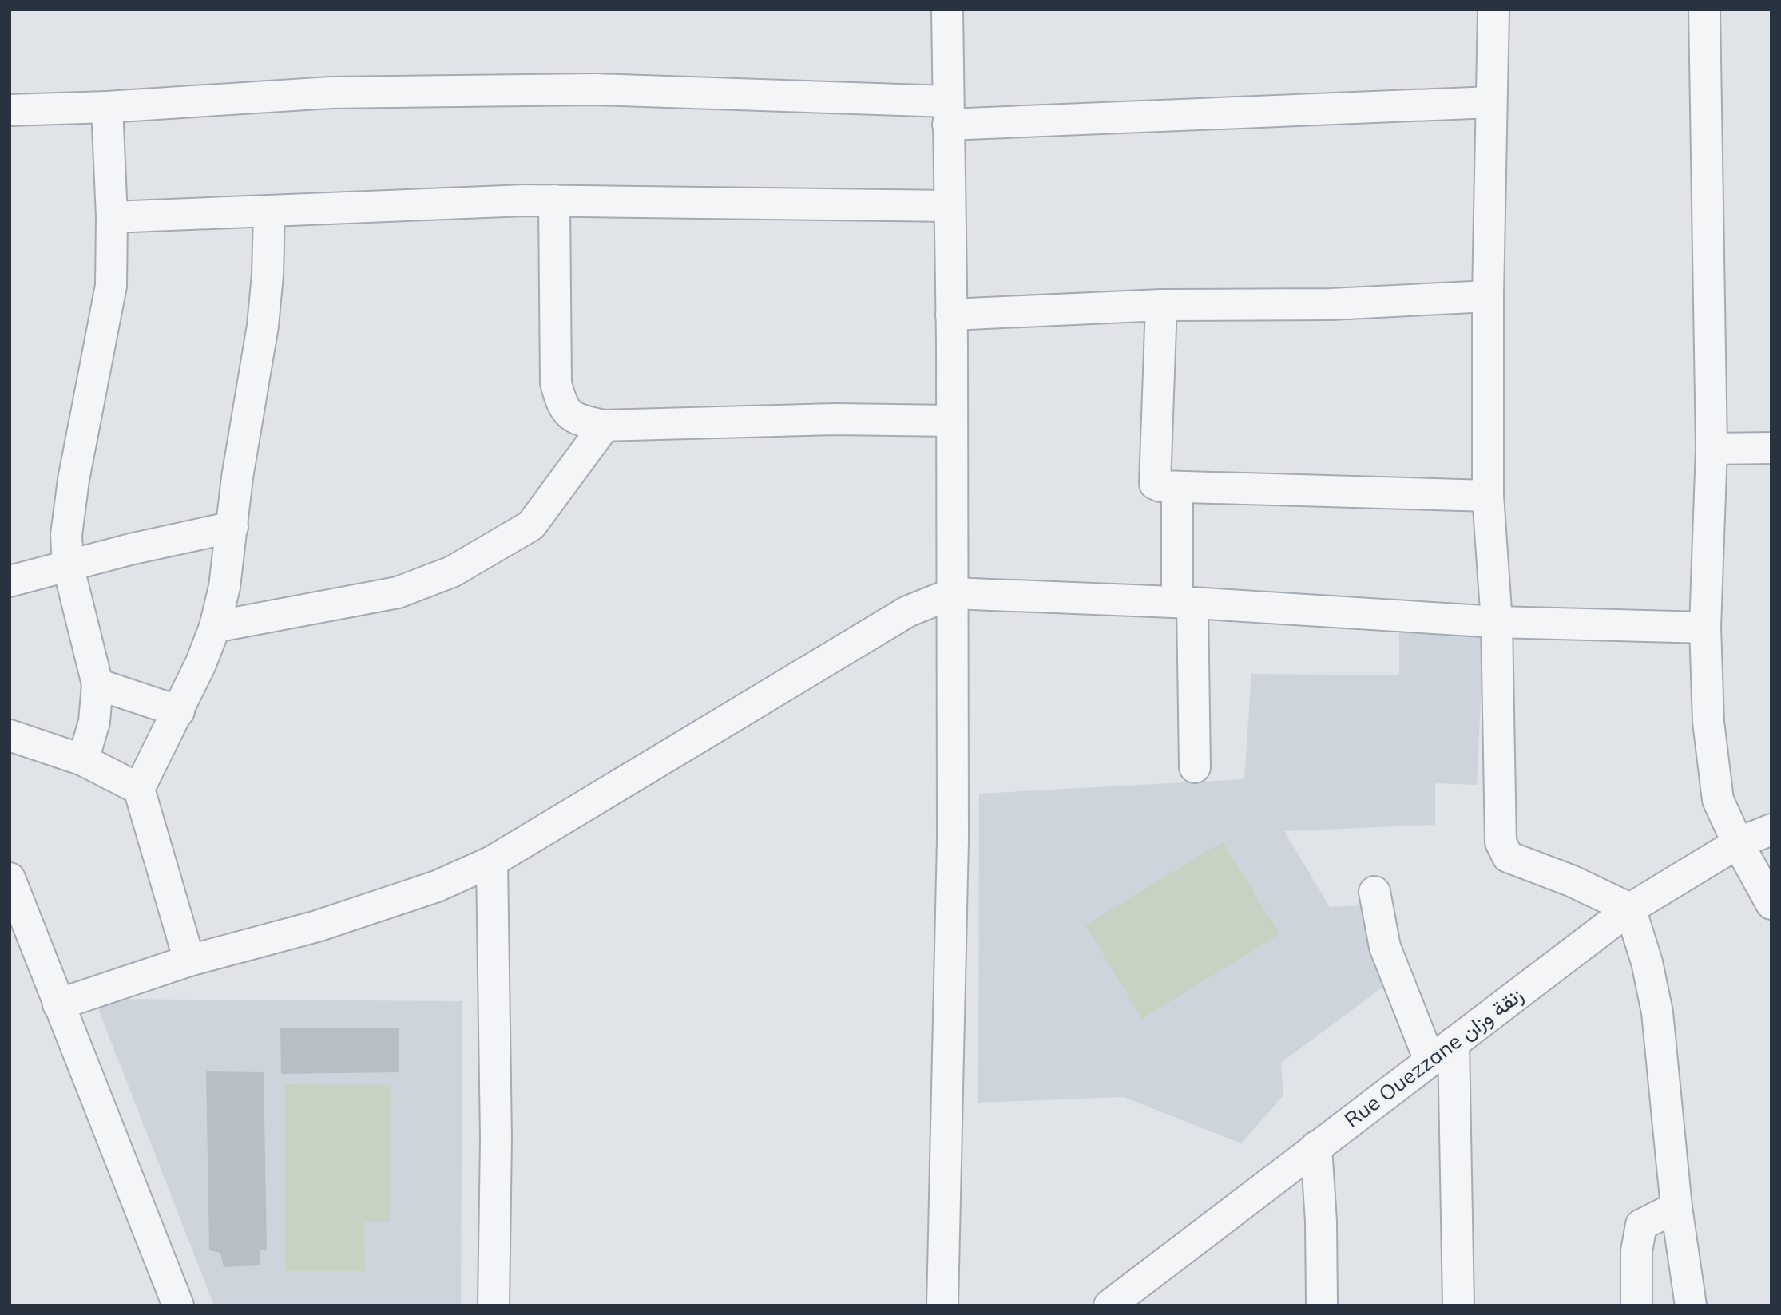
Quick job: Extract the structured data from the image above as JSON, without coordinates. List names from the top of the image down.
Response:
{
  "streets": {
    "street": ["Rue Ouezzane زنقة وزان"]
  }
}
